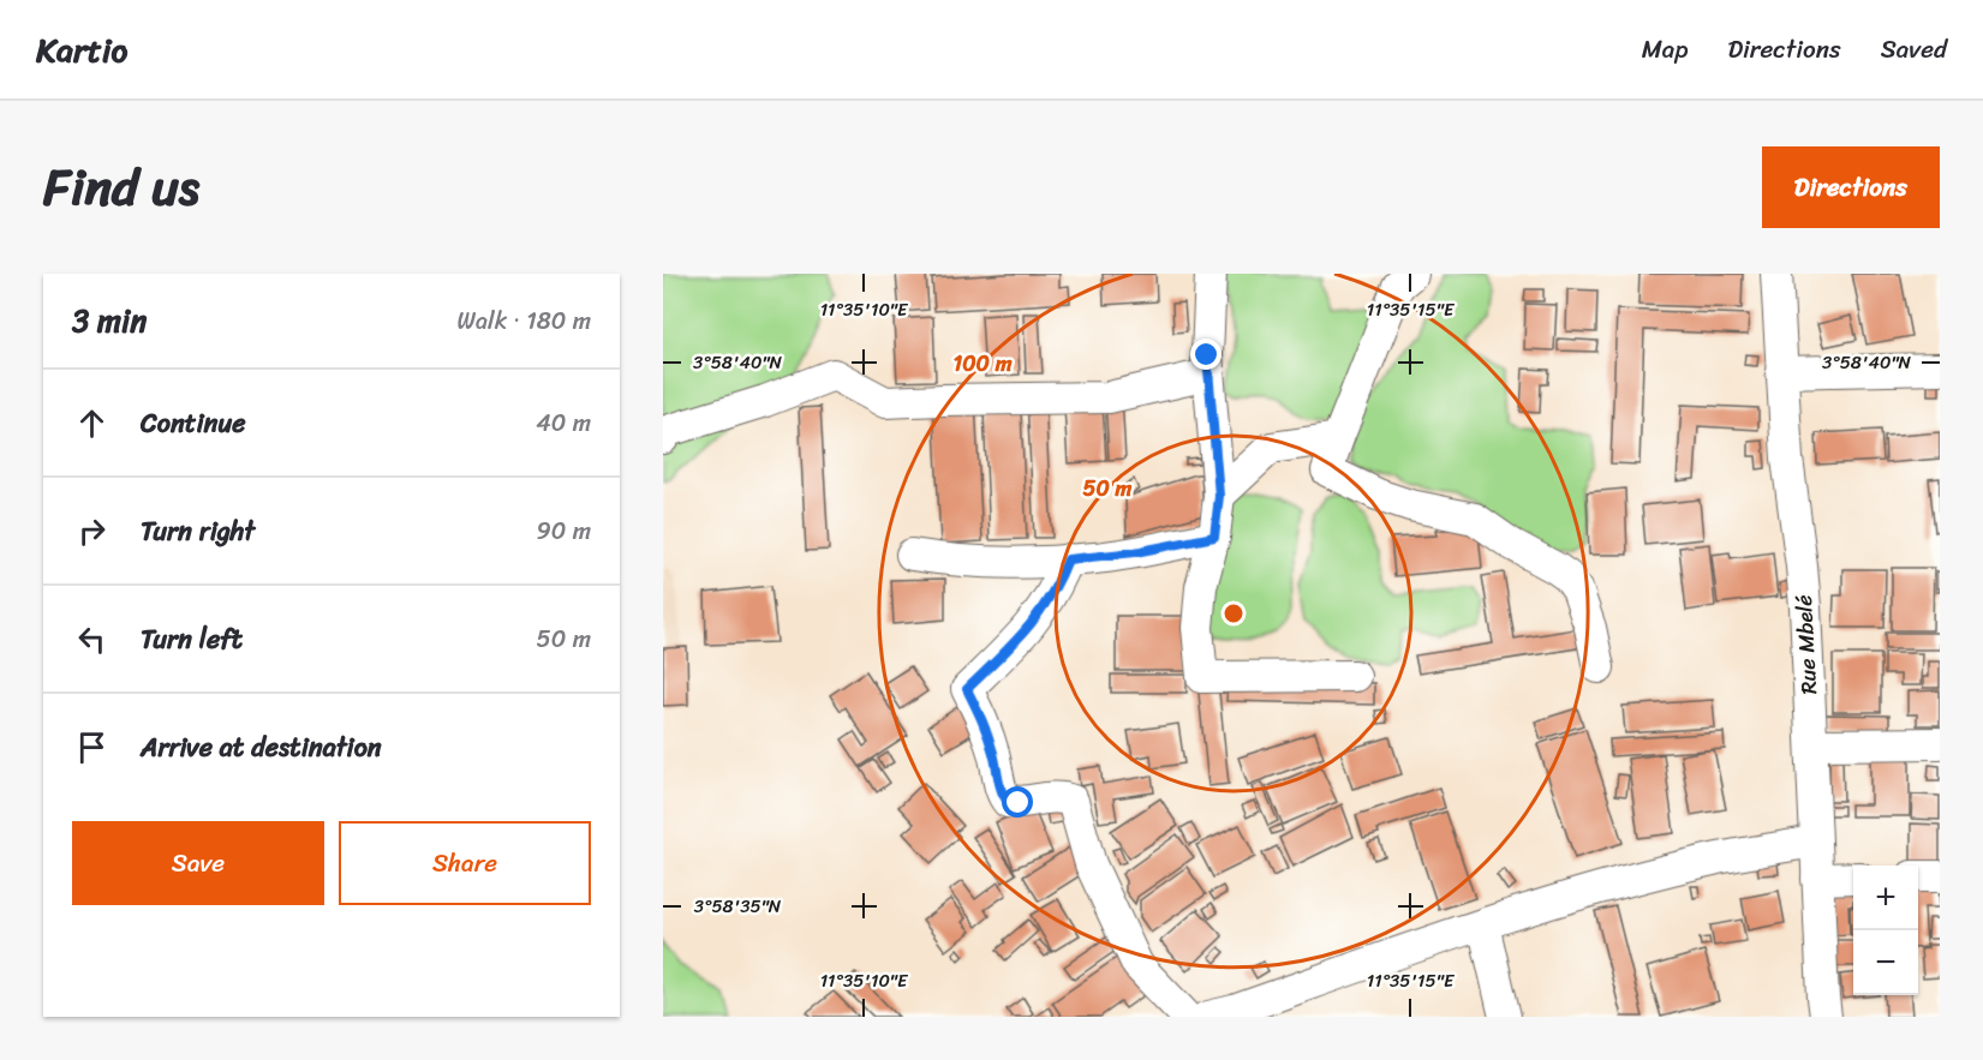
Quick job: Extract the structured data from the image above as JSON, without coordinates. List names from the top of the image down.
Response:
{
  "streets": {
    "street": ["Rue Mbelé"]
  },
  "page": {
    "header": "Kartio",
    "nav": ["Map", "Directions", "Saved"],
    "title": "Find us",
    "buttons": [
      "Directions",
      ["Save", "Share"]
    ],
    "heading": ["3 min", "Walk · 180 m"],
    "list": [
      ["Continue", "40 m"],
      ["Turn right", "90 m"],
      ["Turn left", "50 m"],
      "Arrive at destination"
    ],
    "map_buttons": ["+", "−"]
  },
  "coordinates": [
    "11°35'10\"E",
    "11°35'15\"E",
    "3°58'40\"N",
    "3°58'35\"N"
  ],
  "rings": ["100 m", "50 m"]
}
